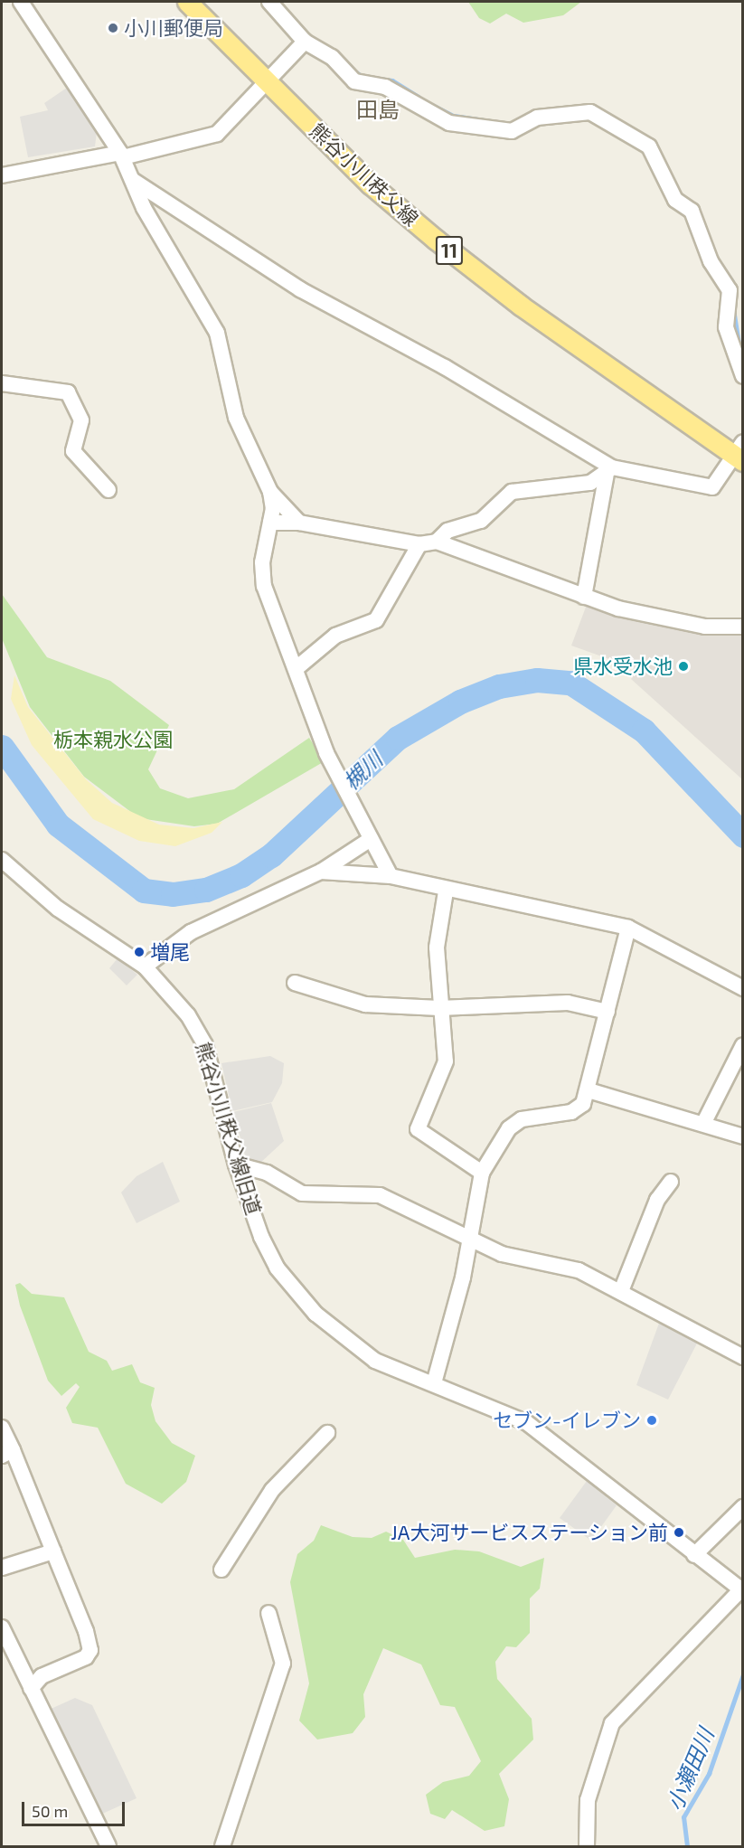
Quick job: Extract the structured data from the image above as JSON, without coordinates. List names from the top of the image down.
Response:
{
  "streets": {
    "main road": ["熊谷小川秩父線", "11"],
    "street": ["熊谷小川秩父線旧道"]
  },
  "districts": ["田島"],
  "water": ["槻川", "小瀬田川"],
  "parks": ["栃本親水公園"],
  "places": [
    "小川郵便局",
    "県水受水池",
    "増尾",
    "セブン-イレブン",
    "JA大河サービスステーション前"
  ],
  "scale_bar": "50 m"
}
